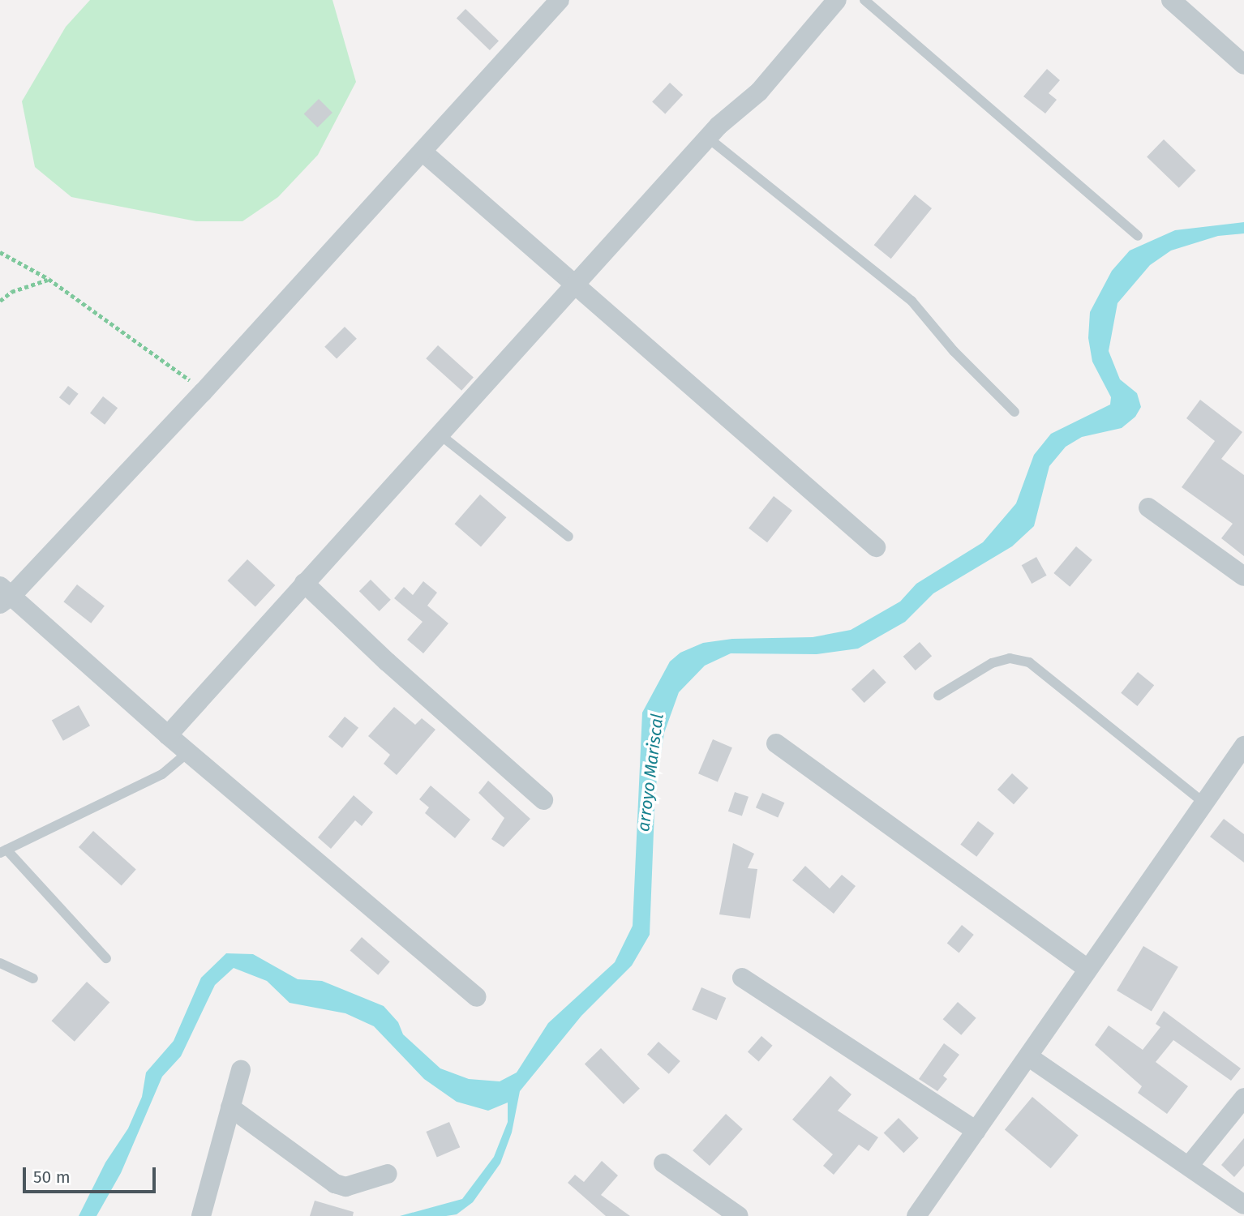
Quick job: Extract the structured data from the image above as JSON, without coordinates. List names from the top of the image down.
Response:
{
  "water": ["arroyo Mariscal"],
  "scale_bar": "50 m"
}
